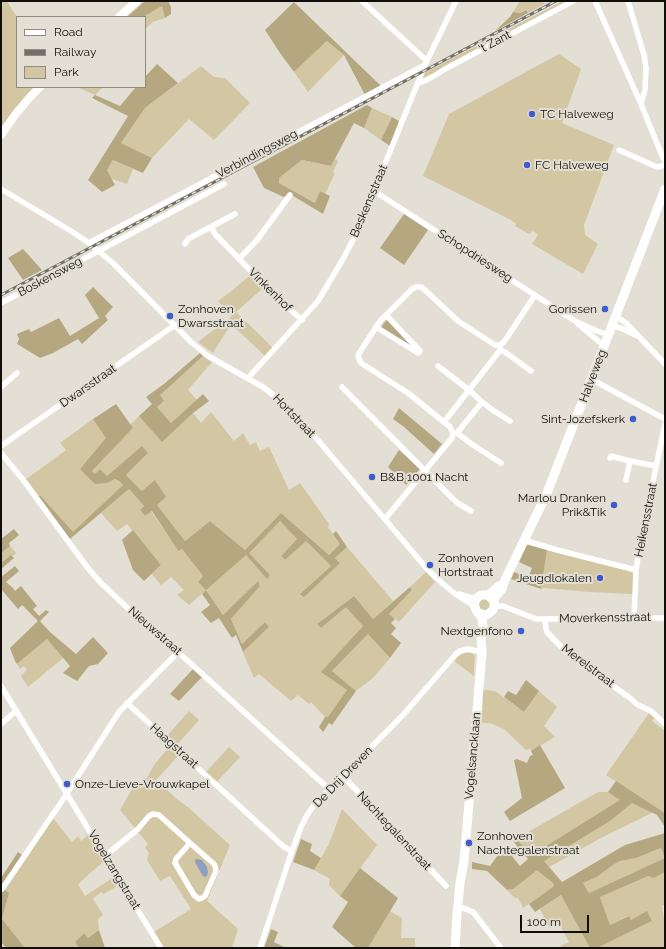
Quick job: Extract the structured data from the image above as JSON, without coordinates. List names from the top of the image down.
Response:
{
  "streets": {
    "main road": ["Halveweg", "Vogelsancklaan"],
    "street": [
      "'t Zant",
      "Verbindingsweg",
      "Beskensstraat",
      "Schopdriesweg",
      "Boskensweg",
      "Vinkenhof",
      "Dwarsstraat",
      "Hortstraat",
      "Heikensstraat",
      "Moverkensstraat",
      "Nieuwstraat",
      "Merelstraat",
      "Haagstraat",
      "De Drij Dreven",
      "Nachtegalenstraat",
      "Vogelzangstraat"
    ]
  },
  "crossings": [
    ["'t Zant", "Beskensstraat"],
    ["Verbindingsweg", "Beskensstraat"],
    ["Verbindingsweg", "Hortstraat"],
    ["Beskensstraat", "Schopdriesweg"],
    ["Beskensstraat", "Vinkenhof"],
    ["Beskensstraat", "Hortstraat"],
    ["Schopdriesweg", "Halveweg"],
    ["Boskensweg", "Hortstraat"],
    ["Halveweg", "Hortstraat"],
    ["Halveweg", "Vogelsancklaan"],
    ["Dwarsstraat", "Hortstraat"],
    ["Hortstraat", "Vogelsancklaan"],
    ["Heikensstraat", "Moverkensstraat"],
    ["Moverkensstraat", "Merelstraat"],
    ["Nieuwstraat", "De Drij Dreven"],
    ["Haagstraat", "De Drij Dreven"],
    ["Vogelsancklaan", "De Drij Dreven"],
    ["De Drij Dreven", "Nachtegalenstraat"]
  ],
  "places": [
    "TC Halveweg",
    "FC Halveweg",
    "Gorissen",
    "Zonhoven Dwarsstraat",
    "Sint-Jozefskerk",
    "B&B 1001 Nacht",
    "Marlou Dranken Prik&Tik",
    "Zonhoven Hortstraat",
    "Jeugdlokalen",
    "Nextgenfono",
    "Onze-Lieve-Vrouwkapel",
    "Zonhoven Nachtegalenstraat"
  ],
  "legend": ["Road", "Railway", "Park"],
  "scale_bar": "100 m"
}
